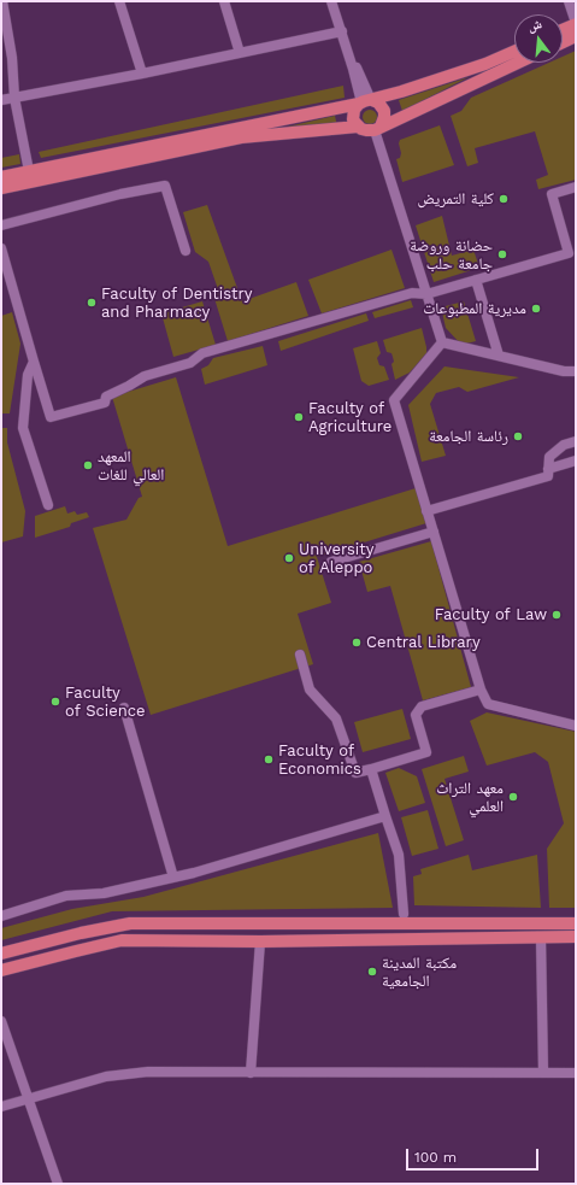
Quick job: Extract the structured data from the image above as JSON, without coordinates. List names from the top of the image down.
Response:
{
  "places": [
    "كلية التمريض",
    "حضانة وروضة جامعة حلب",
    "Faculty of Dentistry and Pharmacy",
    "مديرية المطبوعات",
    "Faculty of Agriculture",
    "رئاسة الجامعة",
    "المعهد العالي للغات",
    "University of Aleppo",
    "Faculty of Law",
    "Central Library",
    "Faculty of Science",
    "Faculty of Economics",
    "معهد التراث العلمي",
    "مكتبة المدينة الجامعية"
  ],
  "scale_bar": "100 m",
  "north": "top"
}
